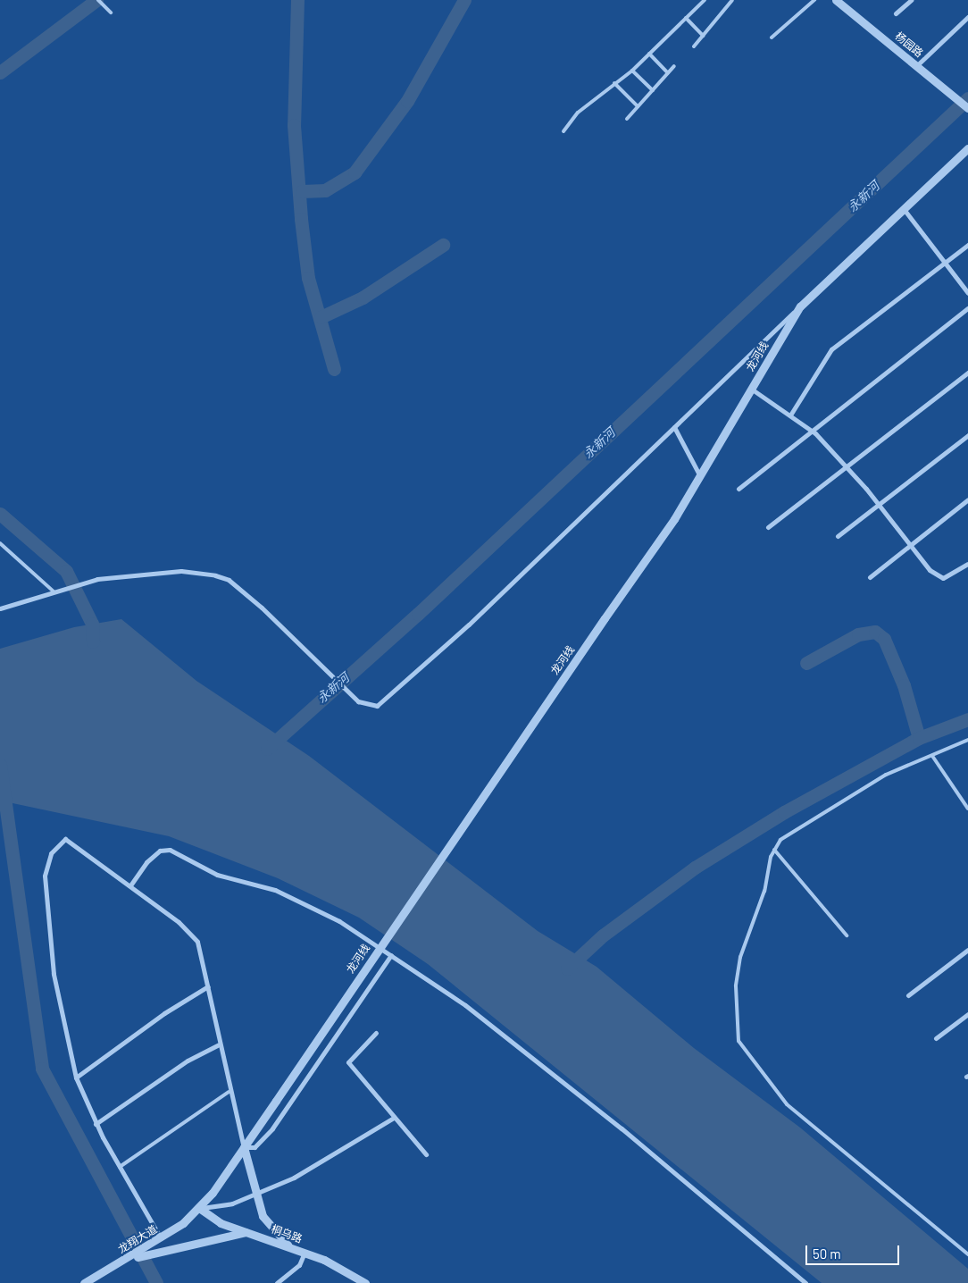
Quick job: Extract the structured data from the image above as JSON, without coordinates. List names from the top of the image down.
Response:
{
  "streets": {
    "street": [
      "杨园路",
      "龙河线",
      "桐乌路",
      "龙翔大道"
    ]
  },
  "crossings": [
    ["龙河线", "桐乌路"],
    ["龙河线", "龙翔大道"],
    ["桐乌路", "龙翔大道"]
  ],
  "water": ["永新河"],
  "scale_bar": "50 m"
}
